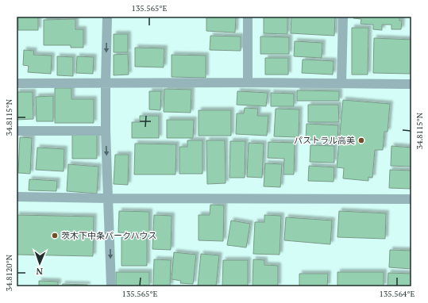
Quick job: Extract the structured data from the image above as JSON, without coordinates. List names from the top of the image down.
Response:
{
  "places": ["パストラル高美", "茨木下中条パークハウス"],
  "north": "bottom",
  "coordinates": [
    "135.565°E",
    "34.8115°N",
    "34.8120°N",
    "135.564°E"
  ]
}
